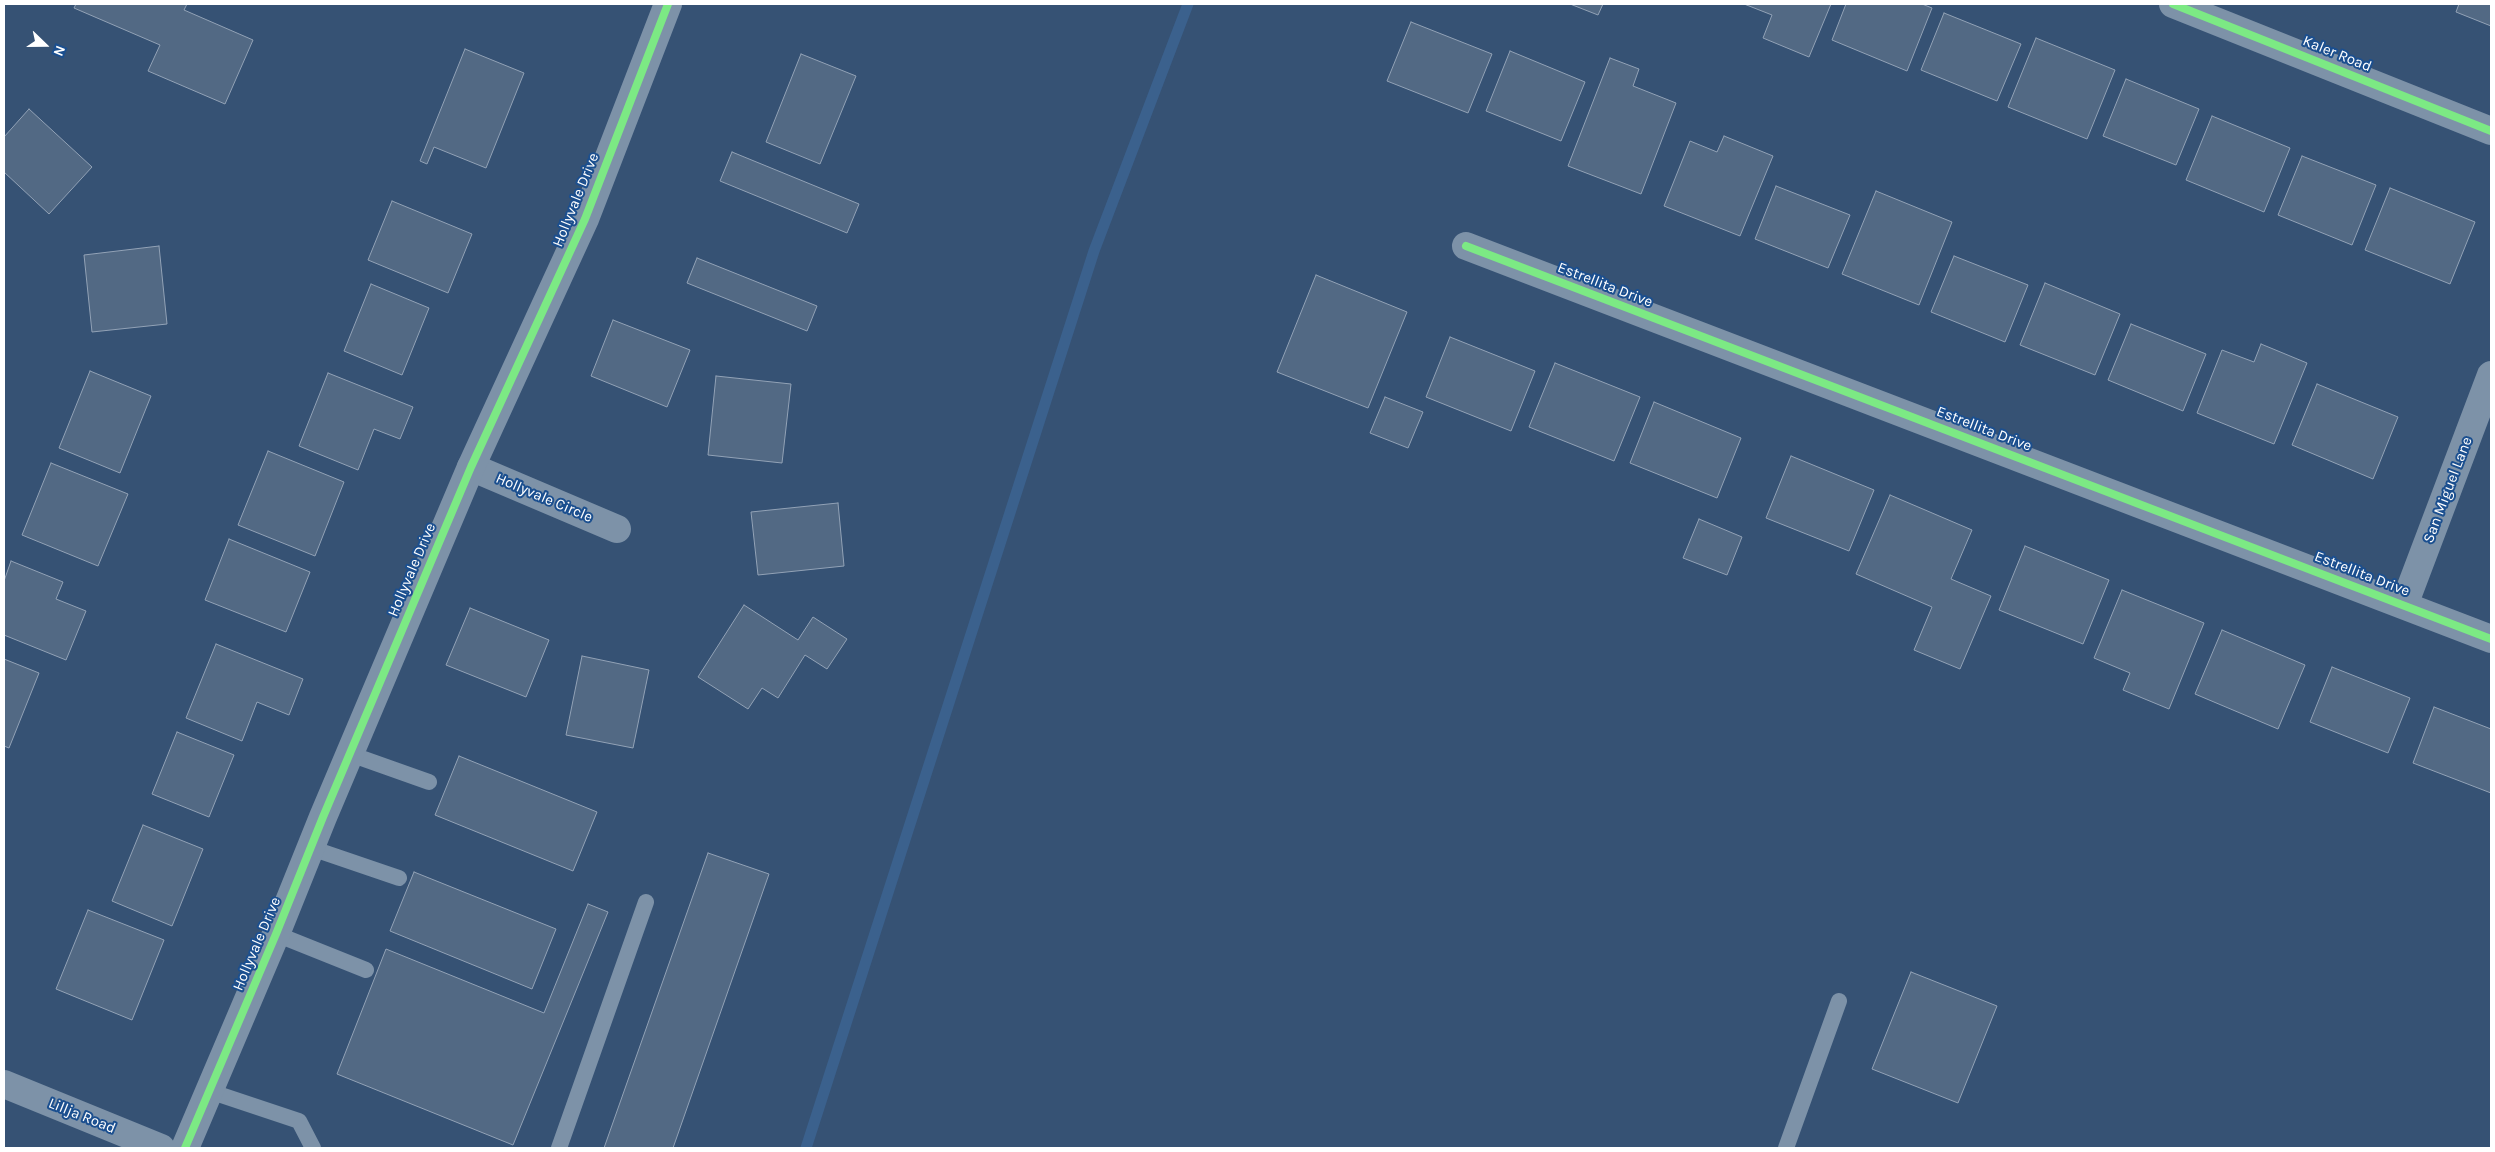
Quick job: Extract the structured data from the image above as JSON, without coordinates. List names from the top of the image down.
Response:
{
  "streets": {
    "street": [
      "Kaler Road",
      "Hollyvale Drive",
      "Estrellita Drive",
      "San Miguel Lane",
      "Hollyvale Circle",
      "Lillja Road"
    ]
  },
  "crossings": [
    ["Hollyvale Drive", "Hollyvale Circle"],
    ["Estrellita Drive", "San Miguel Lane"]
  ],
  "north": "right"
}
